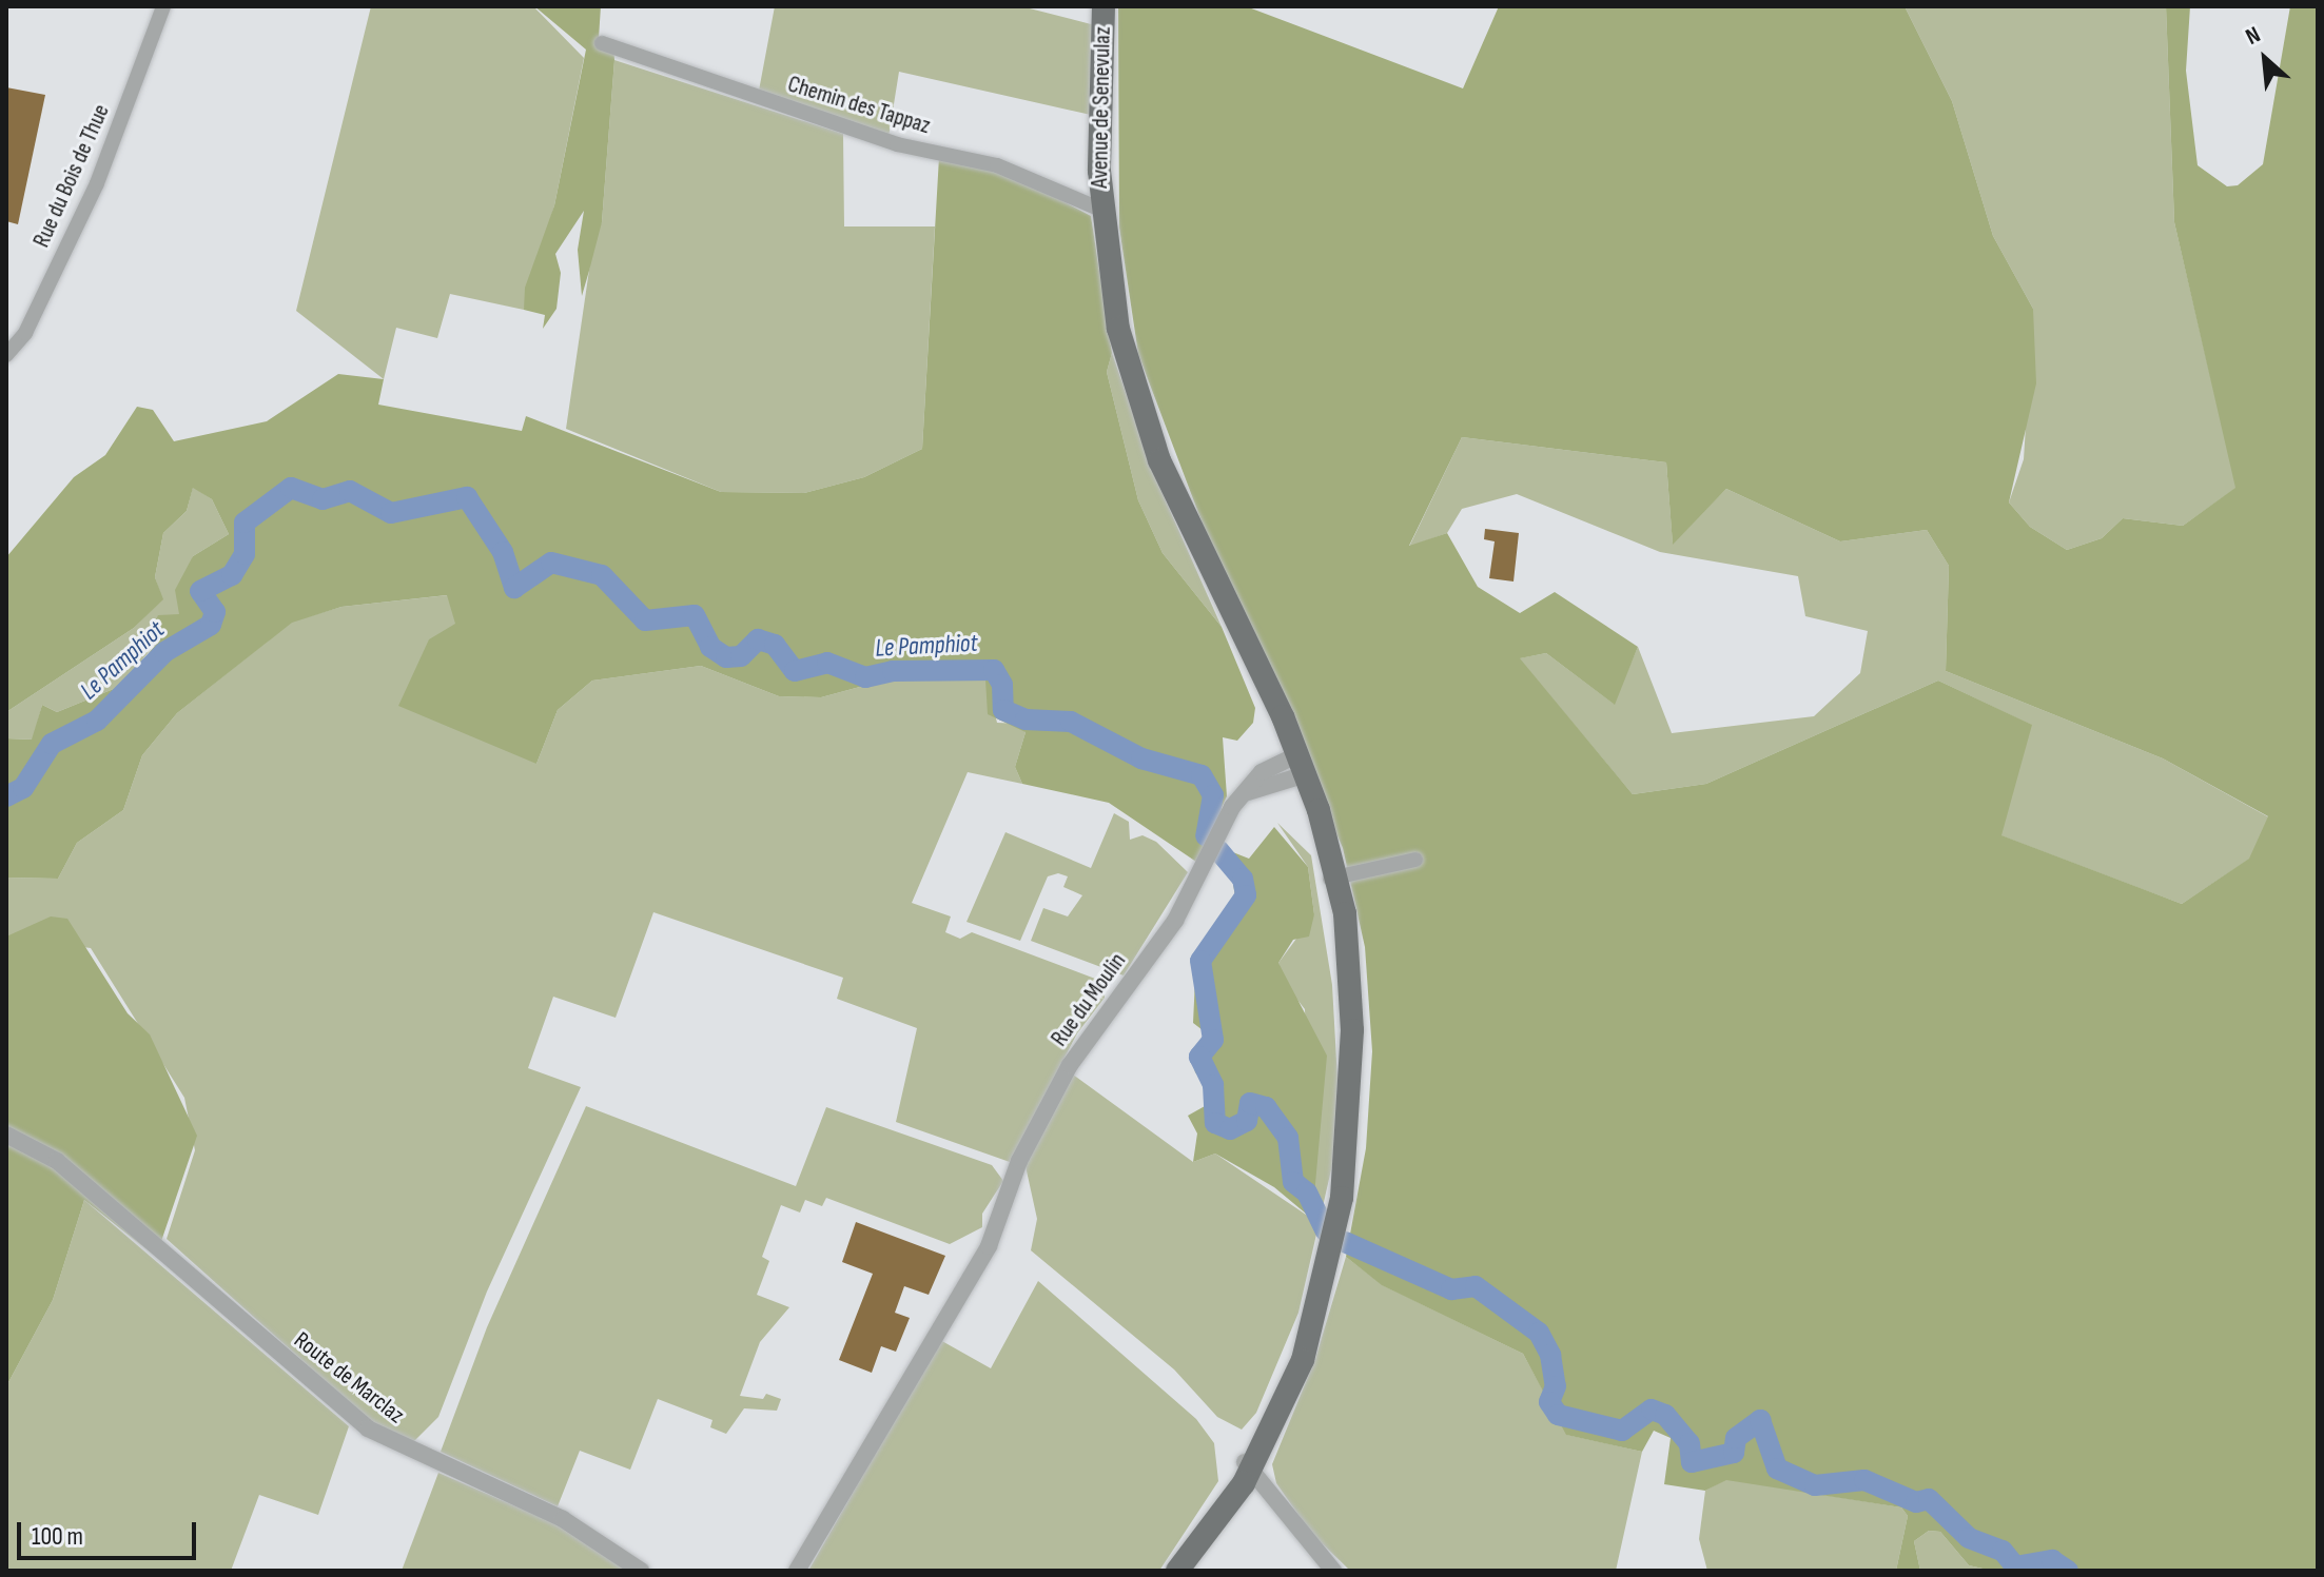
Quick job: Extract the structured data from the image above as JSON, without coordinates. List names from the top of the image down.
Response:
{
  "streets": {
    "main road": ["Avenue de Senevulaz"],
    "street": [
      "Chemin des Tappaz",
      "Rue du Bois de Thue",
      "Rue du Moulin",
      "Route de Marclaz"
    ]
  },
  "crossings": [
    ["Chemin des Tappaz", "Avenue de Senevulaz"],
    ["Avenue de Senevulaz", "Rue du Moulin"]
  ],
  "water": ["Le Pamphiot"],
  "scale_bar": "100 m",
  "north": "top left"
}
